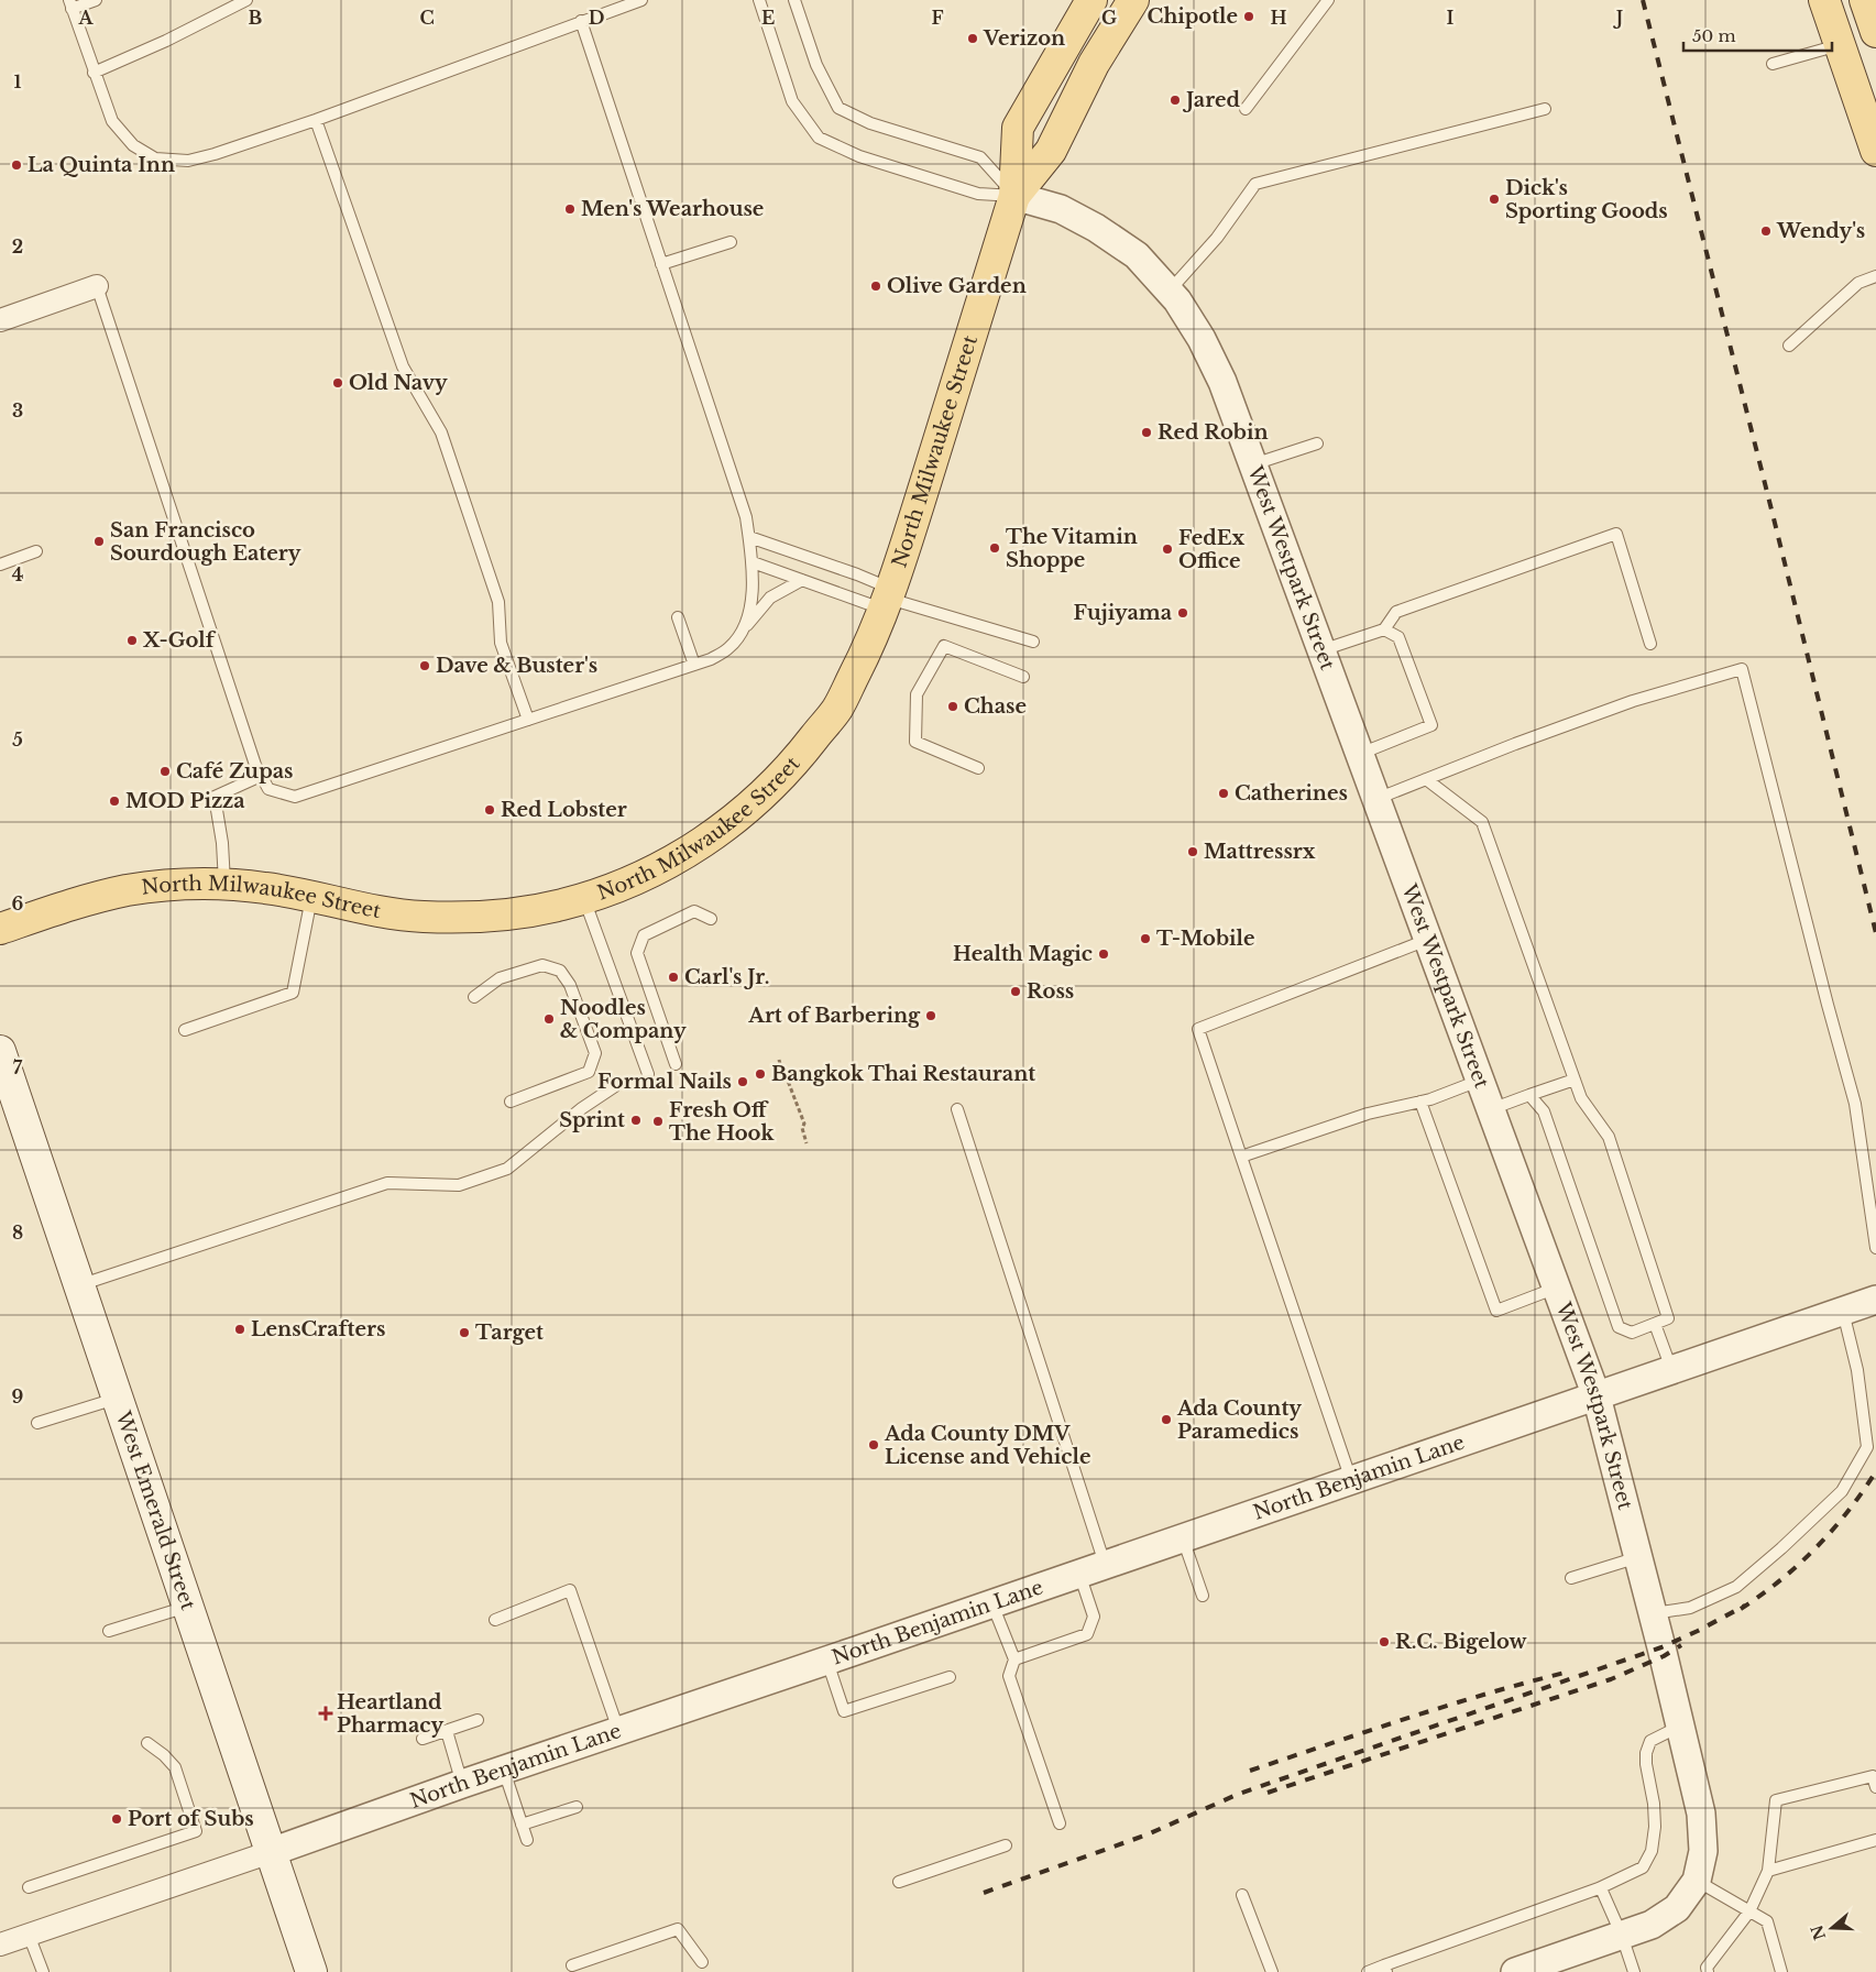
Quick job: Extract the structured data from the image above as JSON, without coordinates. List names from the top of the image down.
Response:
{
  "streets": {
    "main road": ["North Milwaukee Street", "West Emerald Street"],
    "street": ["West Westpark Street", "North Benjamin Lane"]
  },
  "crossings": [
    ["North Milwaukee Street", "West Westpark Street"],
    ["West Westpark Street", "North Benjamin Lane"],
    ["North Benjamin Lane", "West Emerald Street"]
  ],
  "places": {
    "other": [
      "Chipotle",
      "Verizon",
      "Jared",
      "La Quinta Inn",
      "Dick's Sporting Goods",
      "Men's Wearhouse",
      "Wendy's",
      "Olive Garden",
      "Old Navy",
      "Red Robin",
      "San Francisco Sourdough Eatery",
      "The Vitamin Shoppe",
      "FedEx Office",
      "Fujiyama",
      "X-Golf",
      "Dave & Buster's",
      "Chase",
      "Café Zupas",
      "Catherines",
      "MOD Pizza",
      "Red Lobster",
      "Mattressrx",
      "T-Mobile",
      "Health Magic",
      "Carl's Jr.",
      "Ross",
      "Art of Barbering",
      "Noodles & Company",
      "Bangkok Thai Restaurant",
      "Formal Nails",
      "Sprint",
      "Fresh Off The Hook",
      "LensCrafters",
      "Target",
      "Ada County Paramedics",
      "Ada County DMV License and Vehicle",
      "R.C. Bigelow",
      "Port of Subs"
    ],
    "health": ["Heartland Pharmacy"]
  },
  "scale_bar": "50 m",
  "north": "left",
  "grid": {
    "columns": [
      "A",
      "B",
      "C",
      "D",
      "E",
      "F",
      "G",
      "H",
      "I",
      "J"
    ],
    "rows": [
      "1",
      "2",
      "3",
      "4",
      "5",
      "6",
      "7",
      "8",
      "9"
    ]
  }
}
